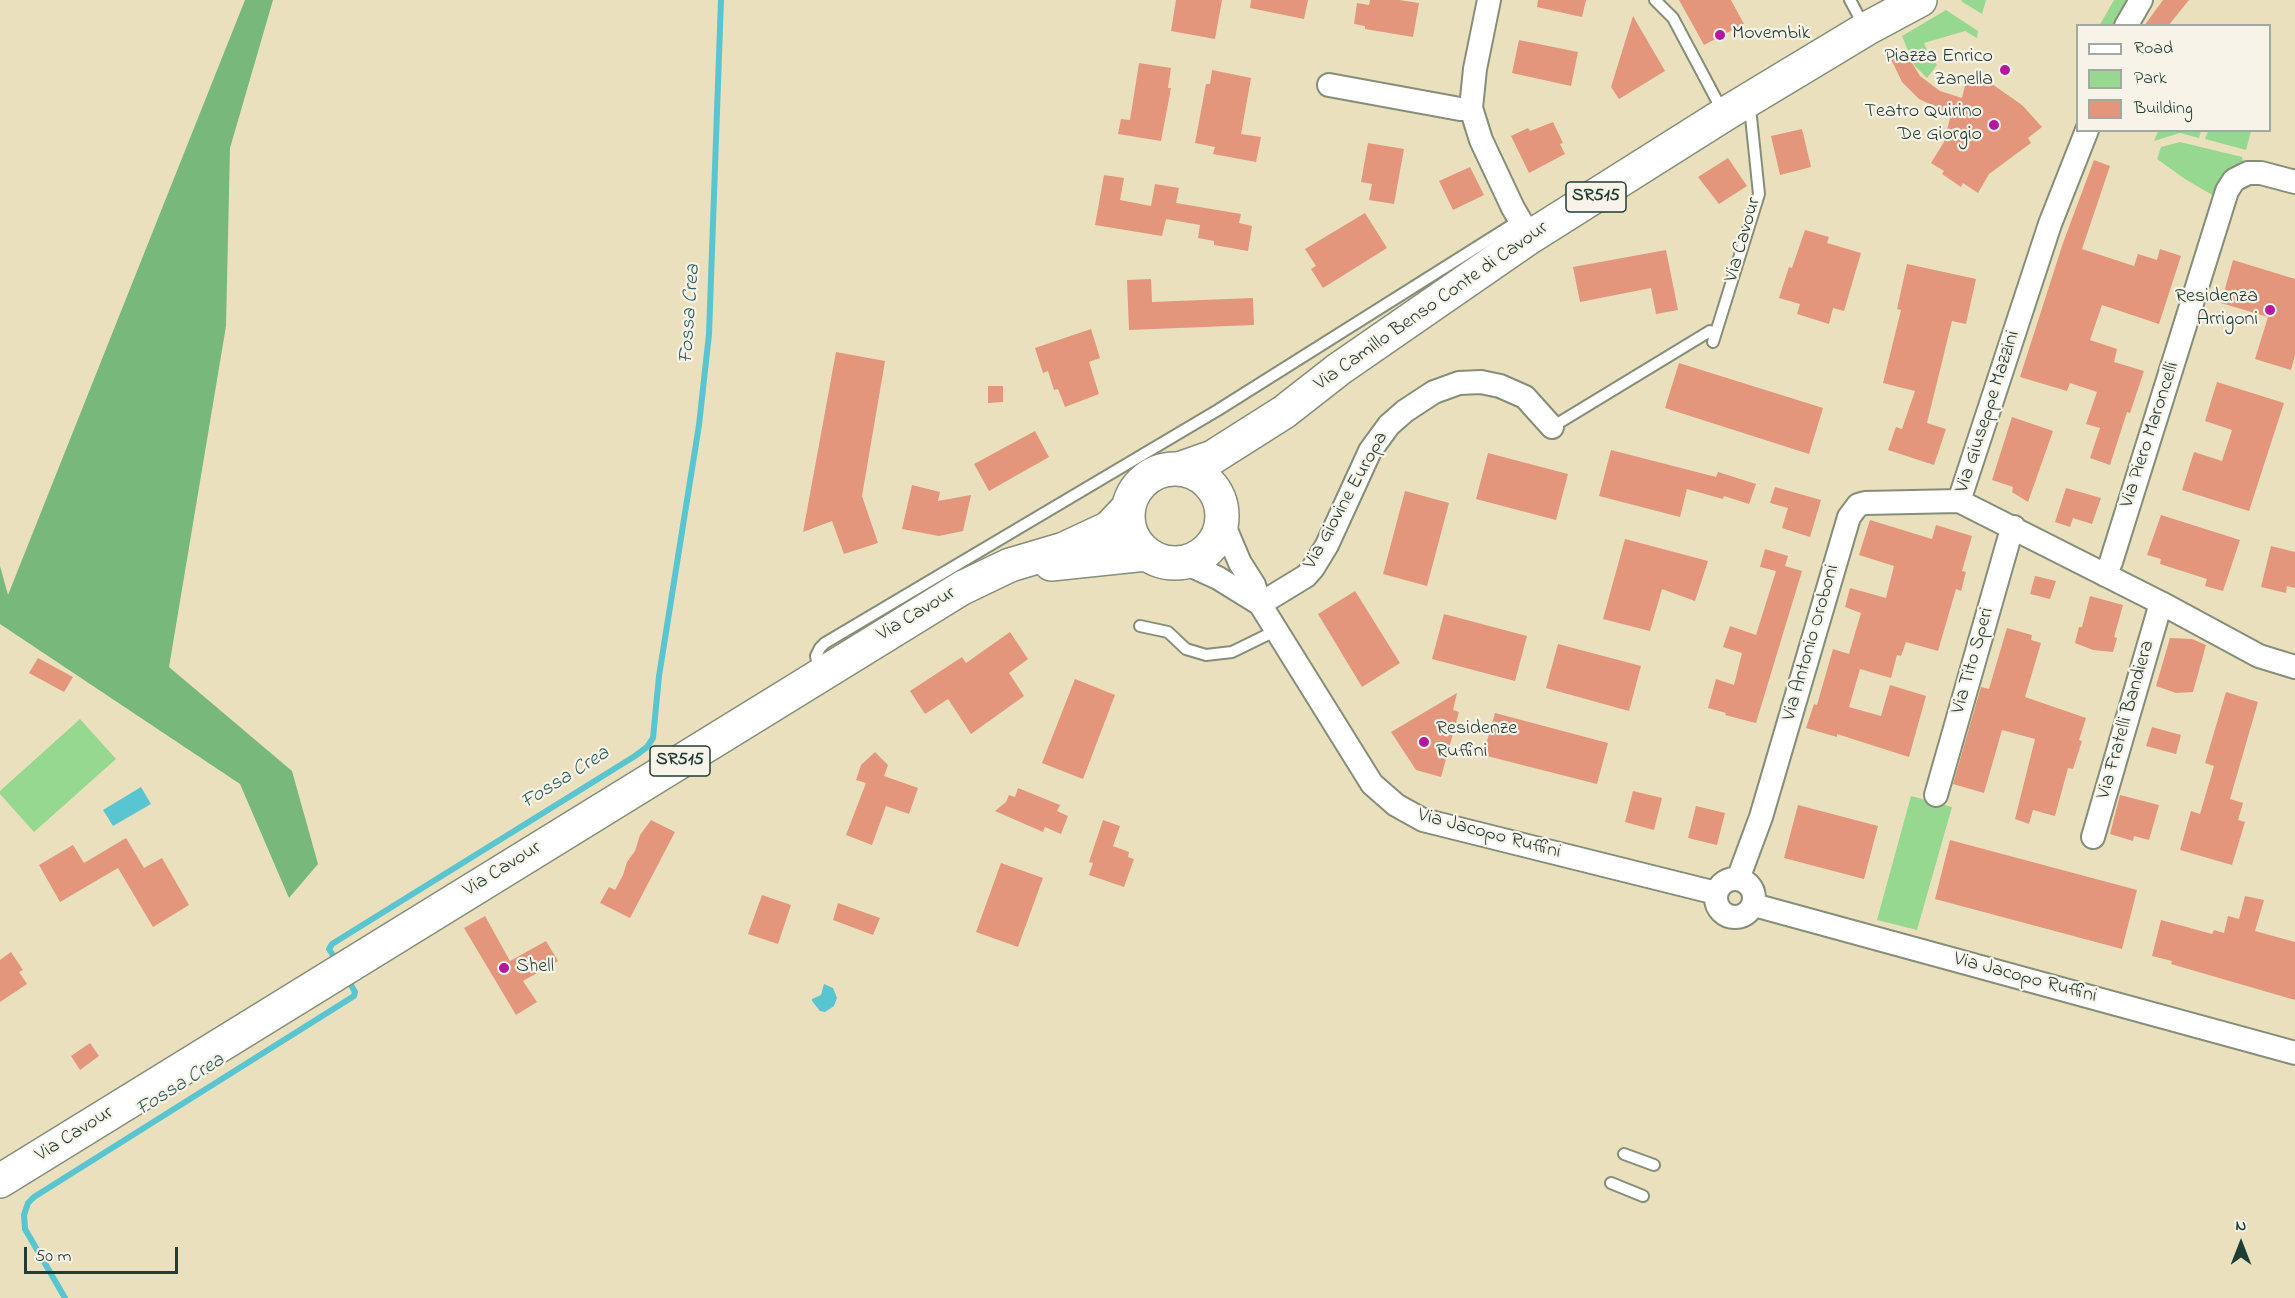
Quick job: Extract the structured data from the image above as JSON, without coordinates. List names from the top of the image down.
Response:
{
  "streets": {
    "main road": ["SR515", "Via Cavour", "Via Camillo Benso Conte di Cavour"],
    "street": [
      "Via Giuseppe Mazzini",
      "Via Piero Maroncelli",
      "Via Giovine Europa",
      "Via Antonio Oroboni",
      "Via Tito Speri",
      "Via Fratelli Bandiera",
      "Via Jacopo Ruffini"
    ]
  },
  "crossings": [
    ["SR515", "Via Cavour"],
    ["SR515", "Via Camillo Benso Conte di Cavour"],
    ["SR515", "Via Jacopo Ruffini"],
    ["Via Cavour", "Via Camillo Benso Conte di Cavour"],
    ["Via Cavour", "Via Giovine Europa"],
    ["Via Cavour", "Via Jacopo Ruffini"],
    ["Via Giuseppe Mazzini", "Via Piero Maroncelli"],
    ["Via Giuseppe Mazzini", "Via Antonio Oroboni"],
    ["Via Giuseppe Mazzini", "Via Tito Speri"],
    ["Via Giuseppe Mazzini", "Via Fratelli Bandiera"],
    ["Via Giovine Europa", "Via Jacopo Ruffini"],
    ["Via Antonio Oroboni", "Via Jacopo Ruffini"]
  ],
  "water": ["Fossa Crea"],
  "places": [
    "Movembik",
    "Piazza Enrico Zanella",
    "Teatro Quirino De Giorgio",
    "Residenza Arrigoni",
    "Residenze Ruffini",
    "Shell"
  ],
  "legend": ["Road", "Park", "Building"],
  "scale_bar": "50 m",
  "north": "top"
}
